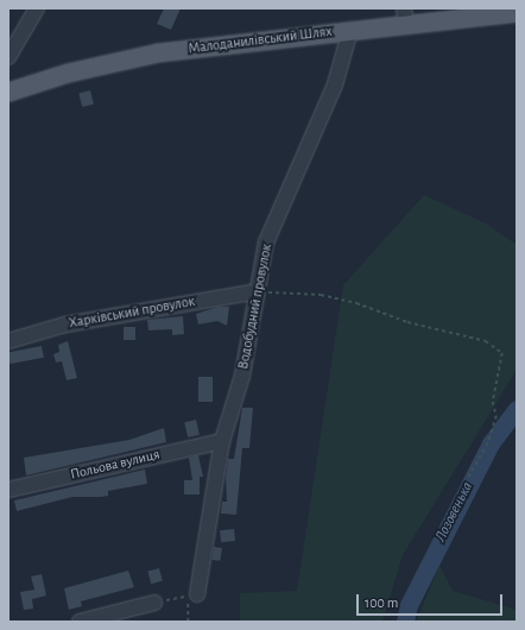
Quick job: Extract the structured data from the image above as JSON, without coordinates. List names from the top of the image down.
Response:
{
  "streets": {
    "main road": ["Малоданилівський Шлях"],
    "street": ["Водобудний провулок", "Харківський провулок", "Польова вулиця"]
  },
  "crossings": [
    ["Малоданилівський Шлях", "Водобудний провулок"],
    ["Водобудний провулок", "Харківський провулок"],
    ["Водобудний провулок", "Польова вулиця"]
  ],
  "water": ["Лозовенька"],
  "scale_bar": "100 m"
}
